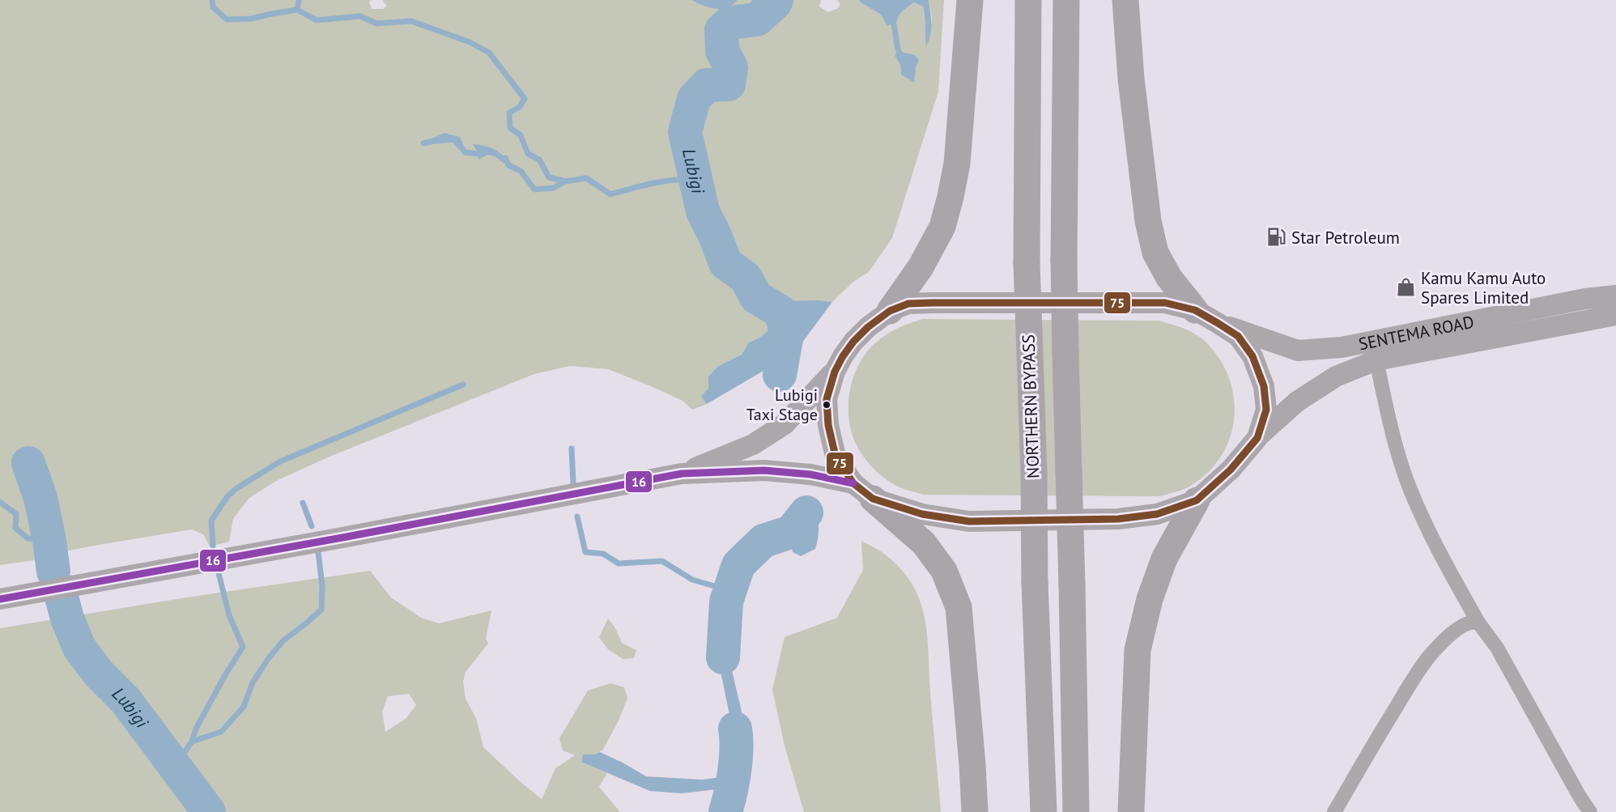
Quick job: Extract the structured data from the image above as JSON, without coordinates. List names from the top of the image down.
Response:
{
  "streets": {
    "highway": ["NORTHERN BYPASS"],
    "main road": ["SENTEMA ROAD"]
  },
  "water": ["Lubigi"],
  "places": {
    "fuel station": ["Star Petroleum"],
    "shop": ["Kamu Kamu Auto Spares Limited"],
    "other": ["Lubigi Taxi Stage"]
  },
  "lines": ["transit line 75", "transit line 16"]
}
